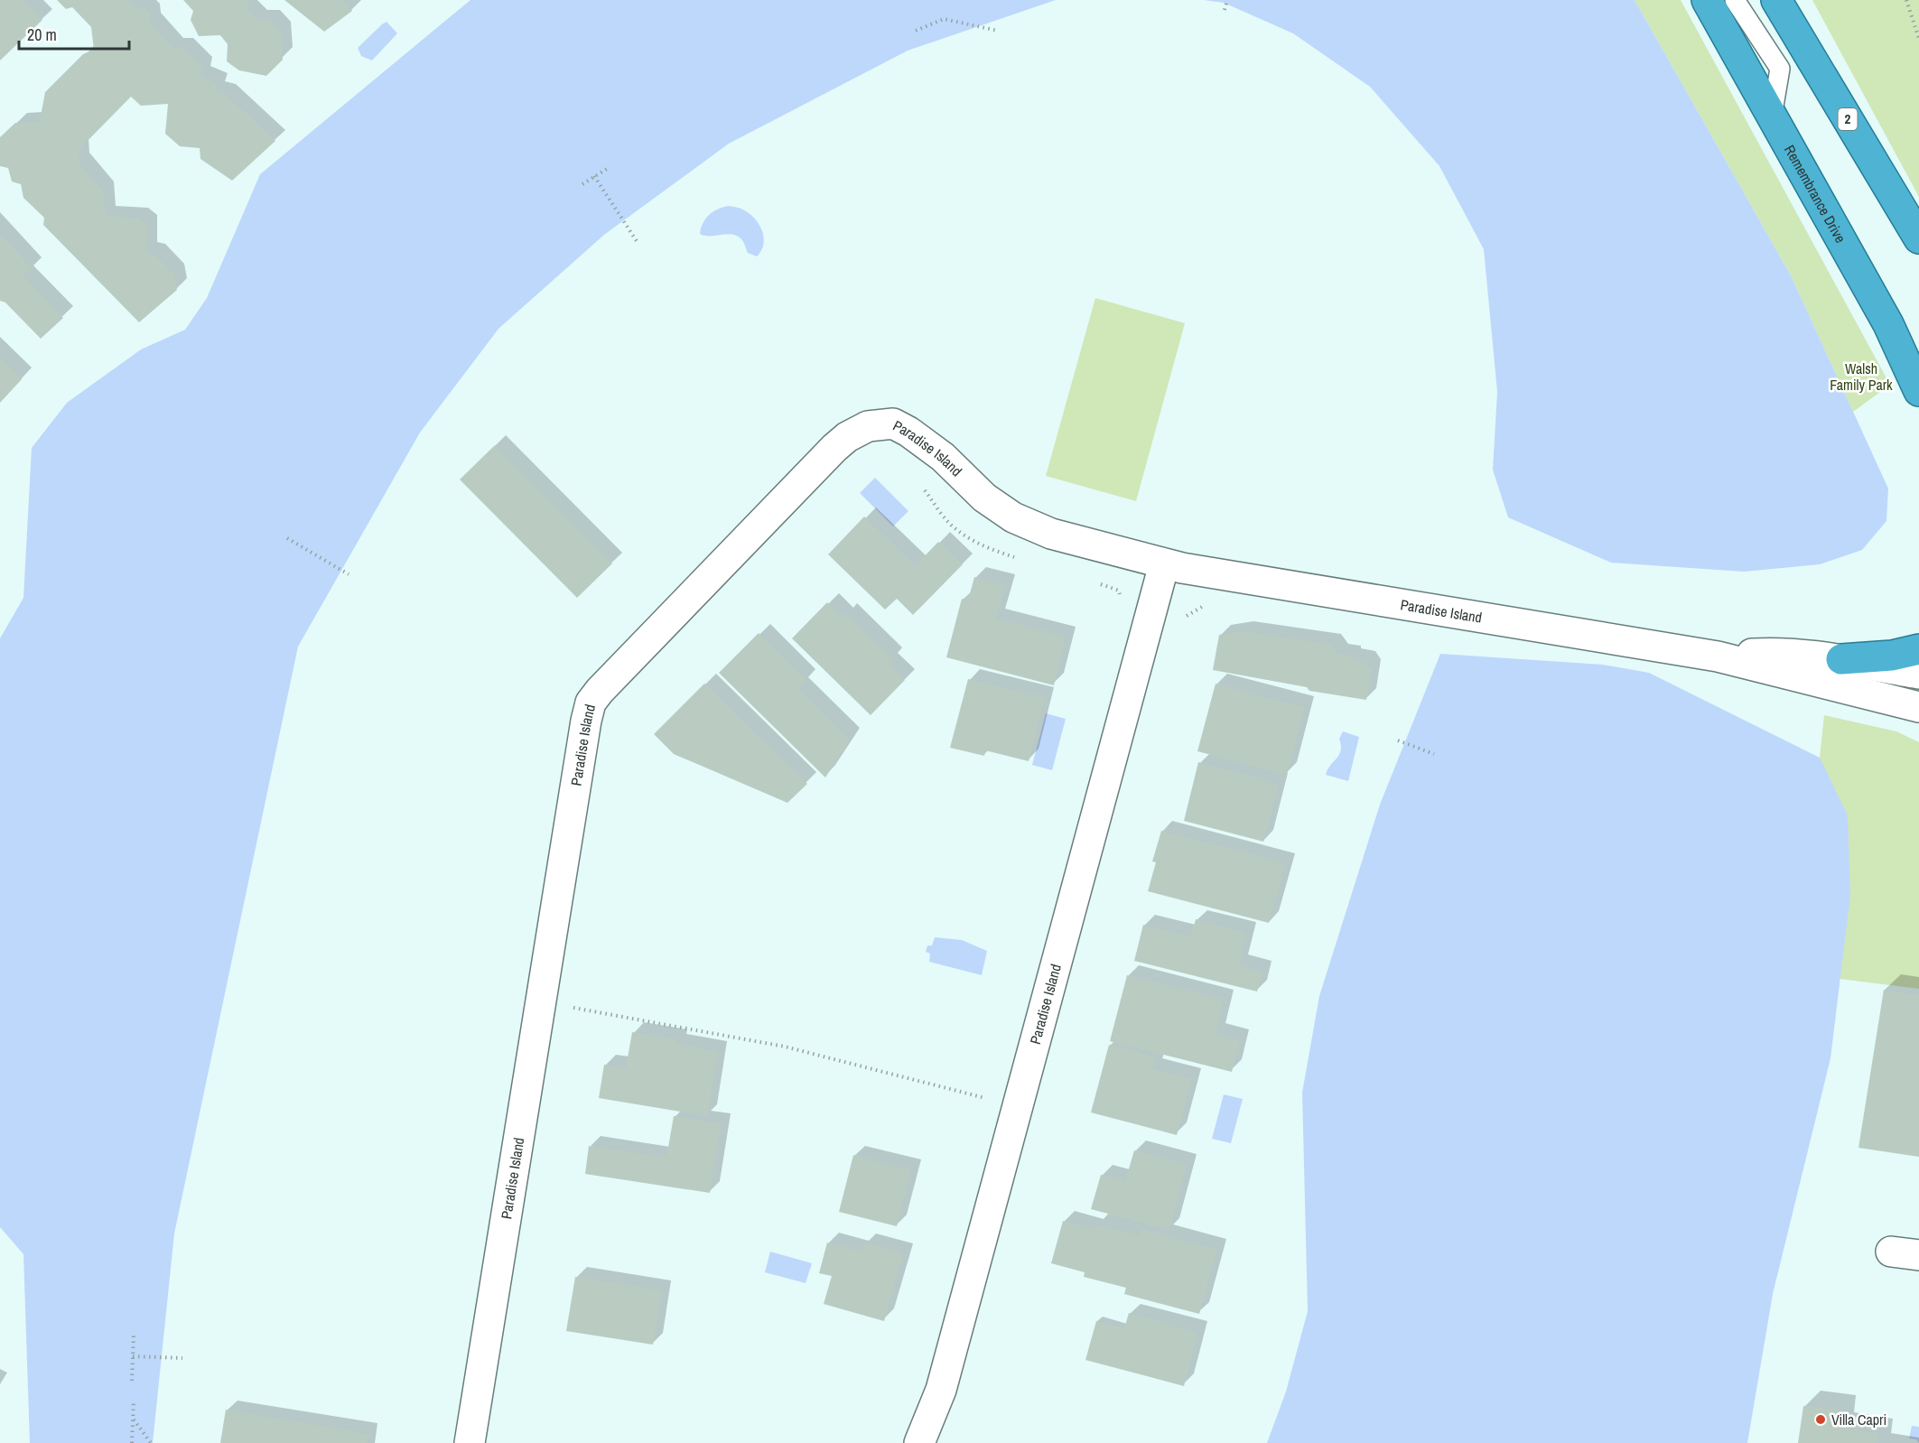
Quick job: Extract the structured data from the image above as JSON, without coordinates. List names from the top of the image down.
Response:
{
  "streets": {
    "highway": ["2", "Remembrance Drive"],
    "street": ["Paradise Island"]
  },
  "parks": ["Walsh Family Park"],
  "places": ["Villa Capri"],
  "scale_bar": "20 m"
}
